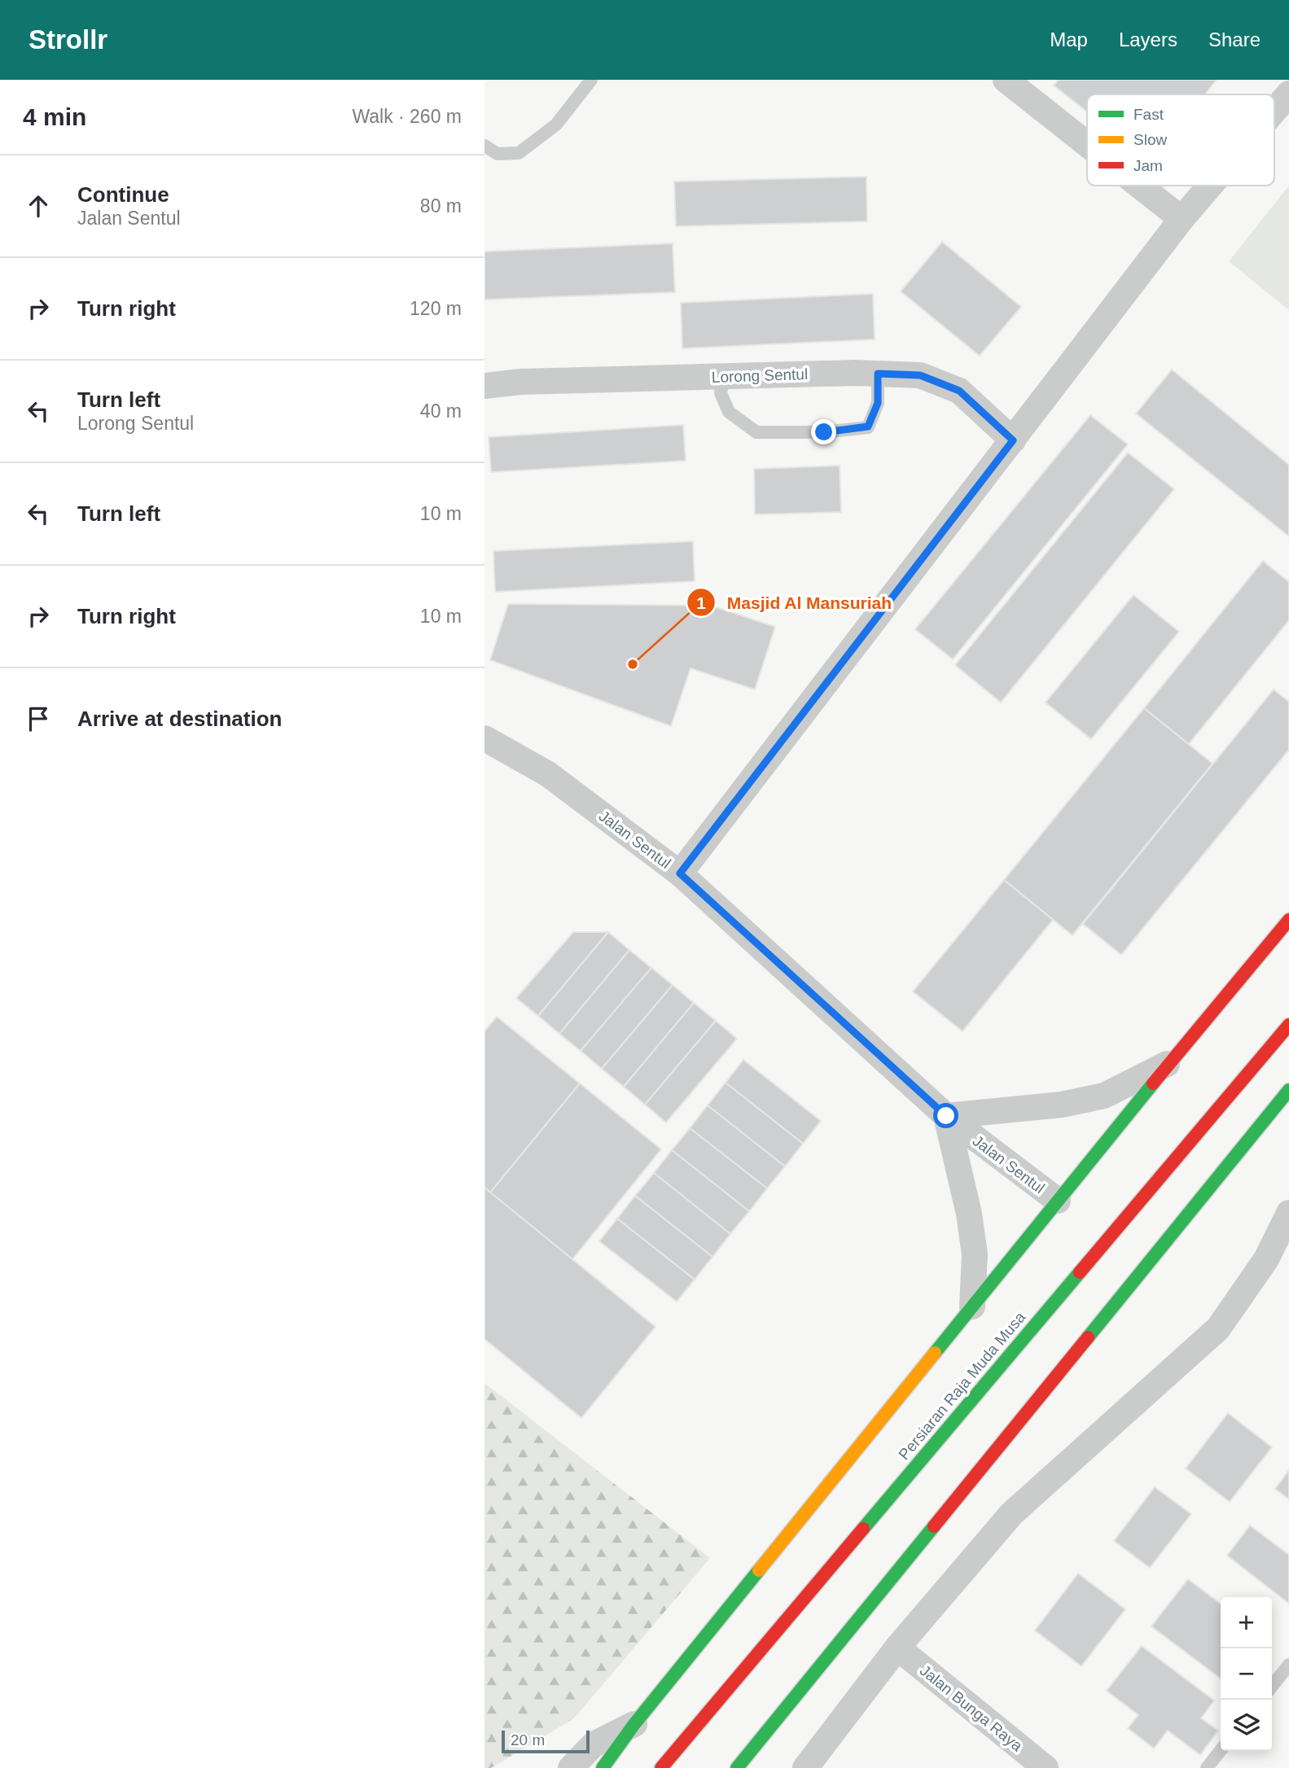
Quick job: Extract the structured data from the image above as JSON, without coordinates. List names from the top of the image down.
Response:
{
  "streets": {
    "main road": ["Persiaran Raja Muda Musa"],
    "street": ["Lorong Sentul", "Jalan Sentul", "Jalan Bunga Raya"]
  },
  "places": ["Masjid Al Mansuriah"],
  "legend": ["Fast", "Slow", "Jam"],
  "scale_bar": "20 m",
  "page": {
    "header": "Strollr",
    "nav": ["Map", "Layers", "Share"],
    "heading": ["4 min", "Walk · 260 m"],
    "list": [
      ["Continue", "Jalan Sentul", "80 m"],
      ["Turn right", "120 m"],
      ["Turn left", "Lorong Sentul", "40 m"],
      ["Turn left", "10 m"],
      ["Turn right", "10 m"],
      "Arrive at destination"
    ],
    "map_buttons": ["+", "−"],
    "scale": "20 m"
  }
}
